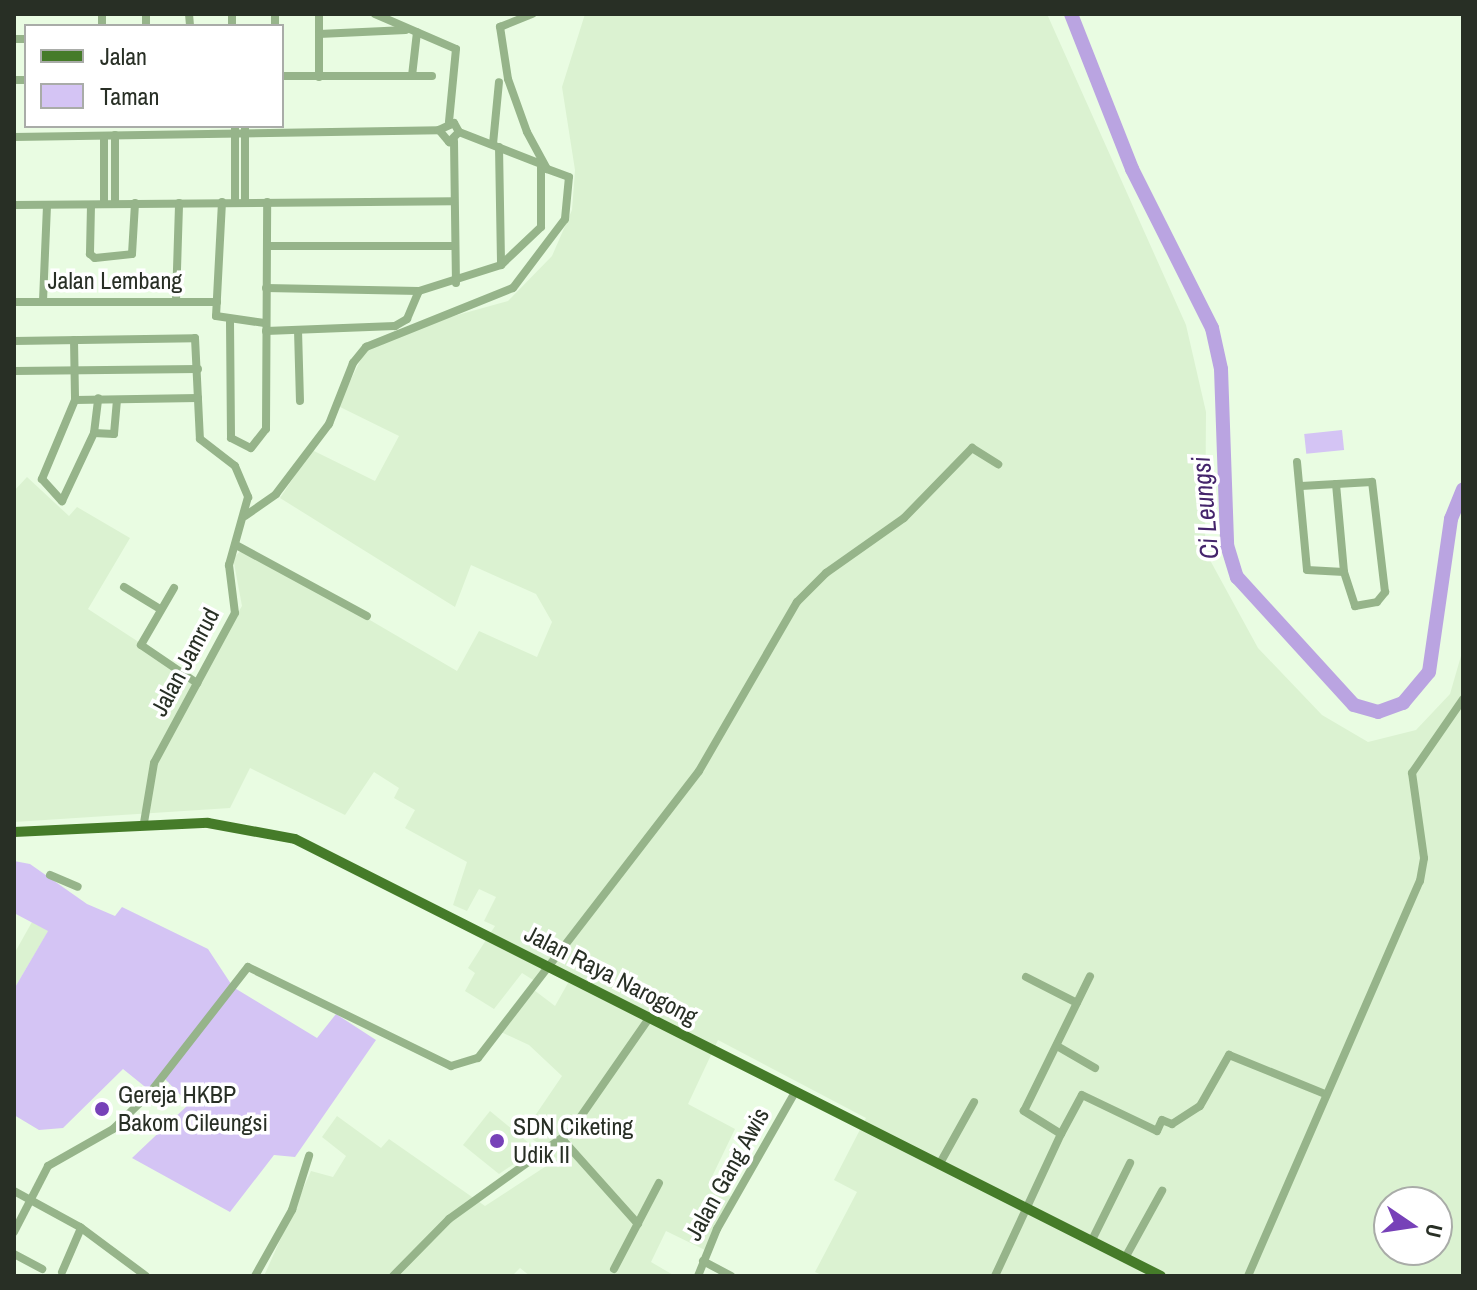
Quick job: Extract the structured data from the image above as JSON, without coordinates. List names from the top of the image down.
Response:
{
  "streets": {
    "main road": ["Jalan Raya Narogong"],
    "street": ["Jalan Lembang", "Jalan Jamrud", "Jalan Gang Awis"]
  },
  "crossings": [
    ["Jalan Jamrud", "Jalan Raya Narogong"],
    ["Jalan Raya Narogong", "Jalan Gang Awis"]
  ],
  "water": ["Ci Leungsi"],
  "places": ["Gereja HKBP Bakom Cileungsi", "SDN Ciketing Udik II"],
  "legend": ["Jalan", "Taman"],
  "north": "right"
}
